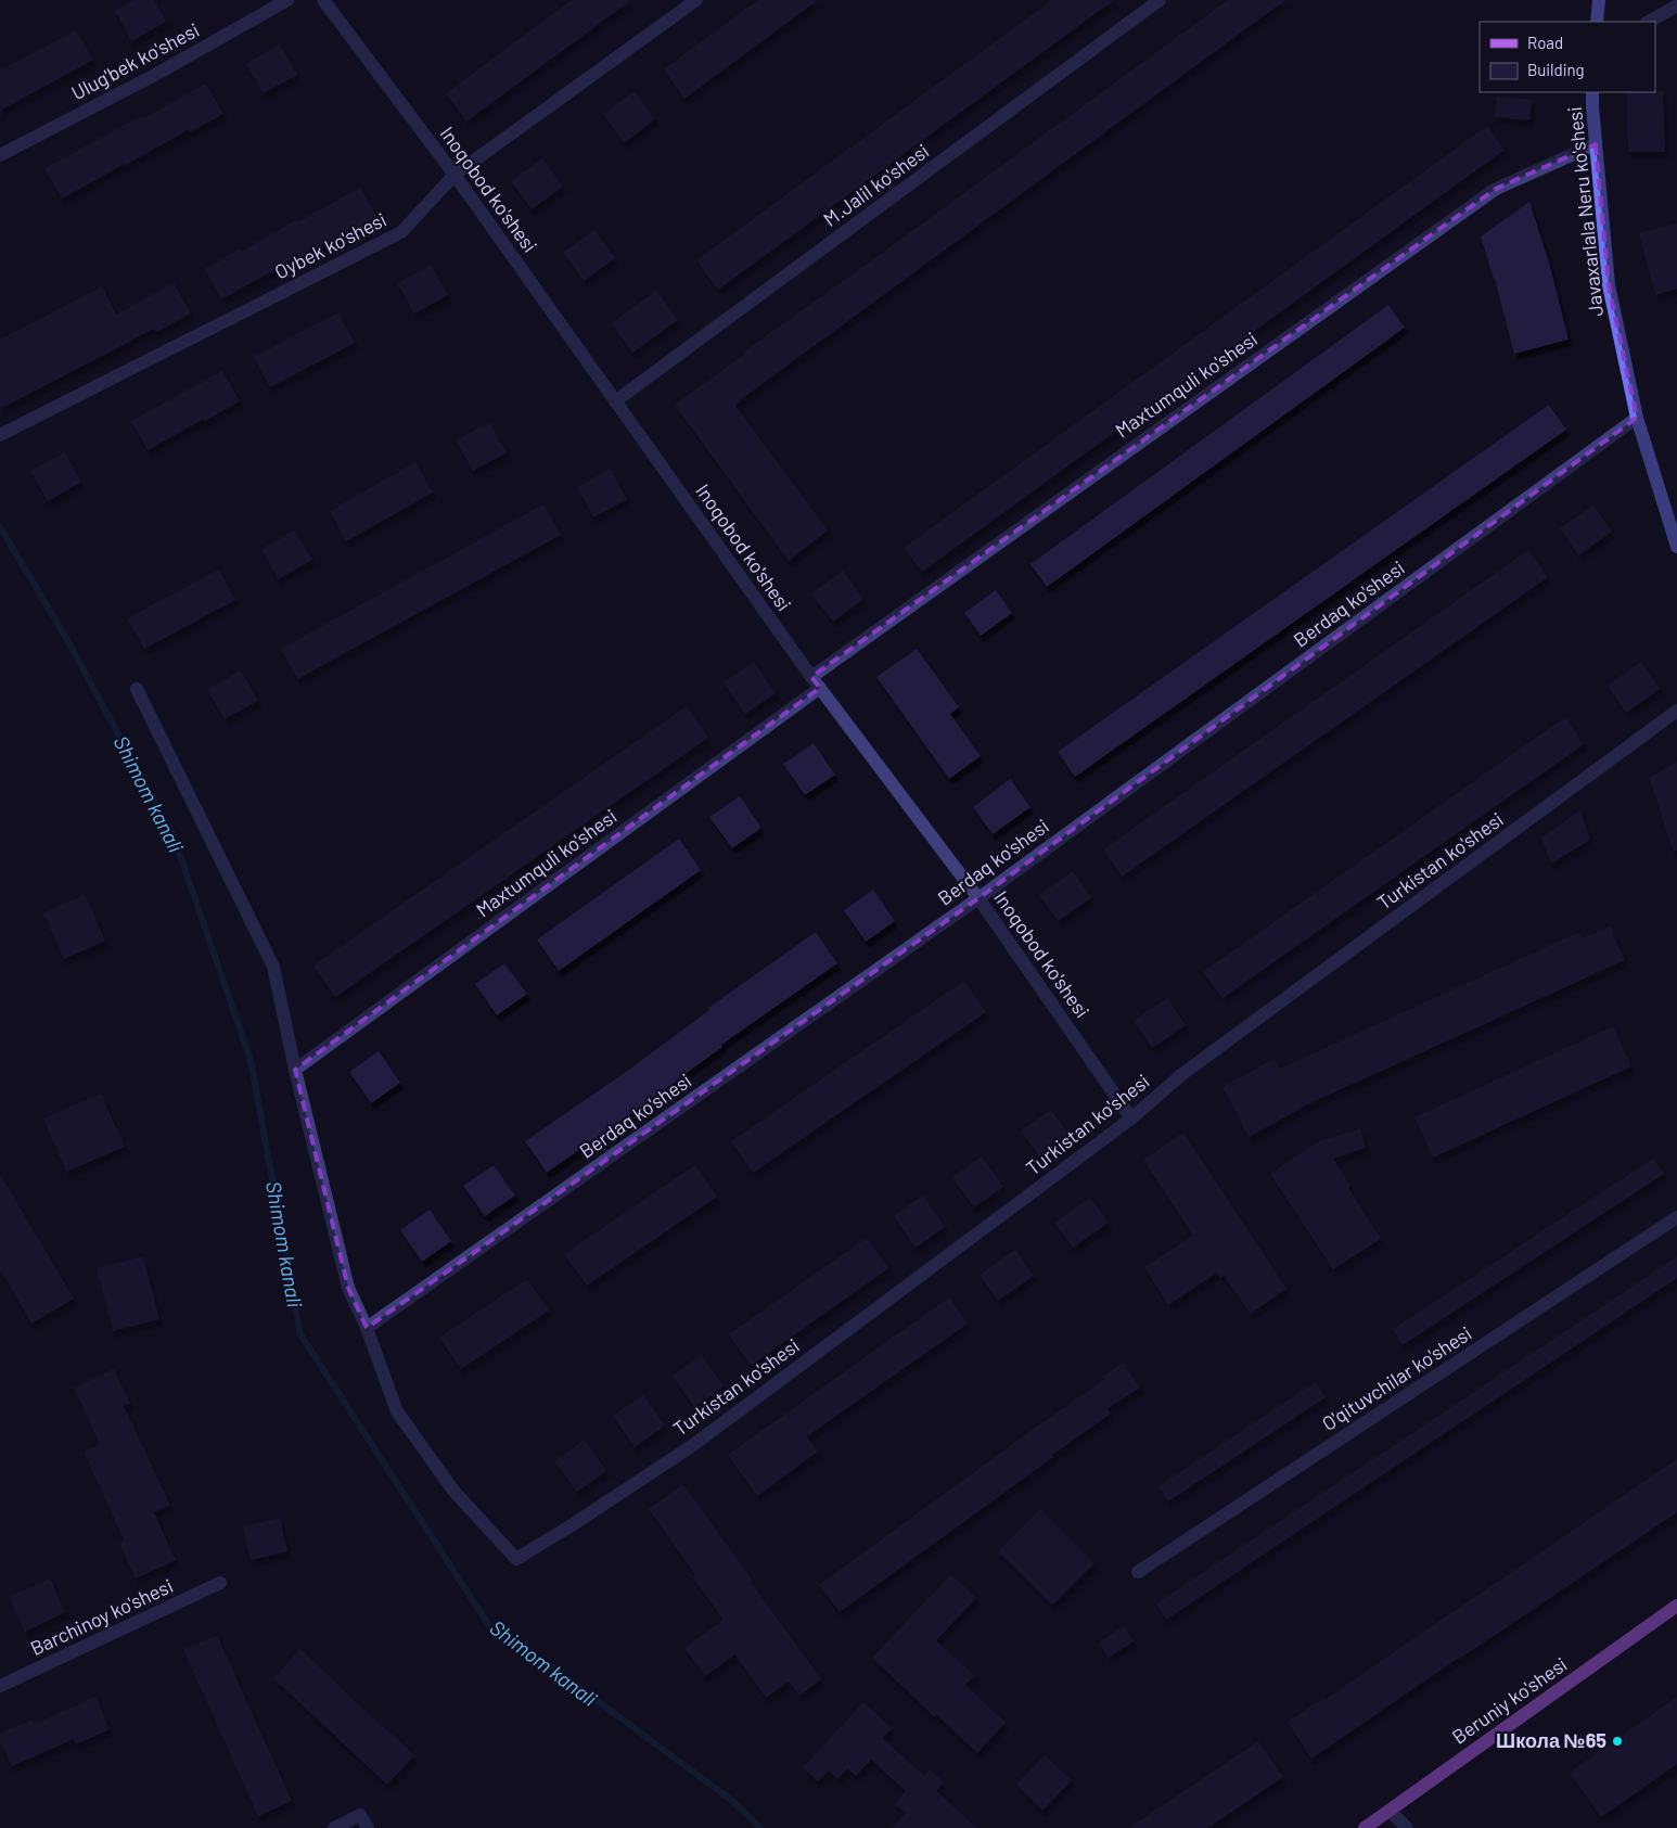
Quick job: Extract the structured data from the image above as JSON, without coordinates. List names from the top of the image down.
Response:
{
  "streets": {
    "main road": ["Beruniy ko'shesi"],
    "street": [
      "Ulug'bek ko'shesi",
      "M.Jalil ko'shesi",
      "Inoqobod ko'shesi",
      "Javaxarlala Neru ko'shesi",
      "Oybek ko'shesi",
      "Maxtumquli ko'shesi",
      "Berdaq ko'shesi",
      "Turkistan ko'shesi",
      "O'qituvchilar ko'shesi",
      "Barchinoy ko'shesi"
    ]
  },
  "crossings": [
    ["M.Jalil ko'shesi", "Inoqobod ko'shesi"],
    ["Inoqobod ko'shesi", "Oybek ko'shesi"],
    ["Inoqobod ko'shesi", "Maxtumquli ko'shesi"],
    ["Inoqobod ko'shesi", "Berdaq ko'shesi"],
    ["Inoqobod ko'shesi", "Turkistan ko'shesi"],
    ["Javaxarlala Neru ko'shesi", "Maxtumquli ko'shesi"],
    ["Javaxarlala Neru ko'shesi", "Berdaq ko'shesi"],
    ["Berdaq ko'shesi", "Turkistan ko'shesi"]
  ],
  "water": ["Shimom kanali"],
  "places": ["Школа №65"],
  "legend": ["Road", "Building"]
}
